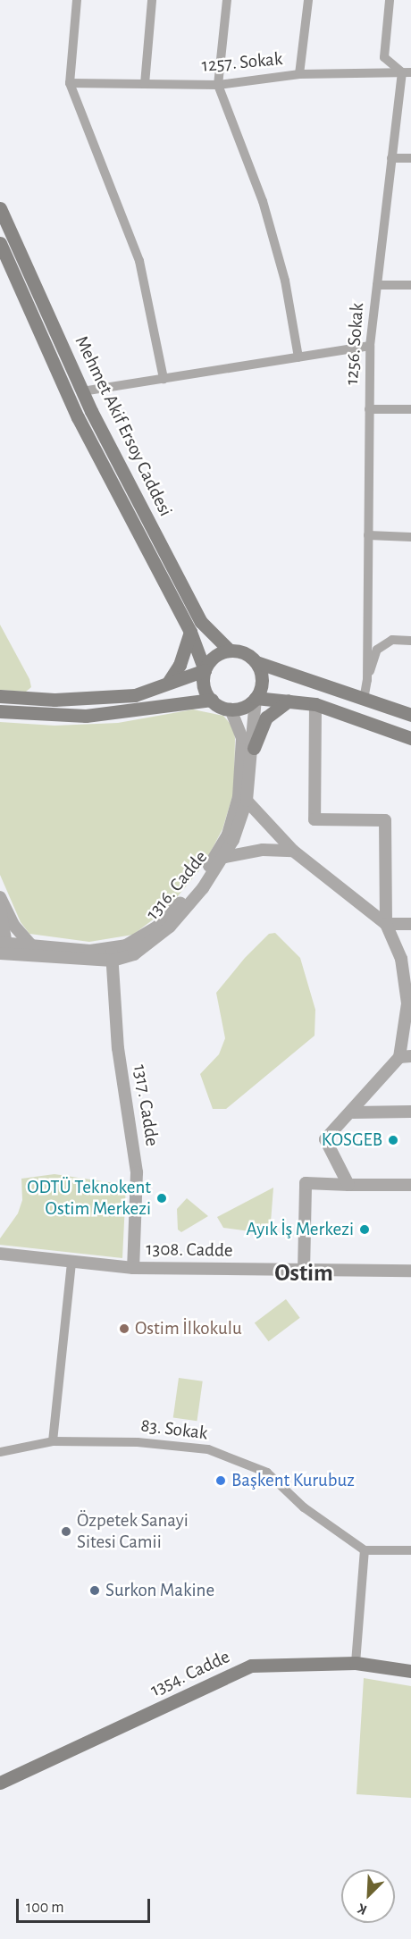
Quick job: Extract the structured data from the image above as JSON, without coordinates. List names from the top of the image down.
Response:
{
  "streets": {
    "main road": ["Mehmet Akif Ersoy Caddesi", "1354. Cadde"],
    "street": [
      "1257. Sokak",
      "1256. Sokak",
      "1316. Cadde",
      "1317. Cadde",
      "1308. Cadde",
      "83. Sokak"
    ]
  },
  "crossings": [
    ["Mehmet Akif Ersoy Caddesi", "1316. Cadde"],
    ["1316. Cadde", "1317. Cadde"],
    ["1317. Cadde", "1308. Cadde"]
  ],
  "districts": ["Ostim"],
  "places": [
    "KOSGEB",
    "ODTÜ Teknokent Ostim Merkezi",
    "Ayık İş Merkezi",
    "Ostim İlkokulu",
    "Başkent Kurubuz",
    "Özpetek Sanayi Sitesi Camii",
    "Surkon Makine"
  ],
  "scale_bar": "100 m",
  "north": "bottom left"
}
